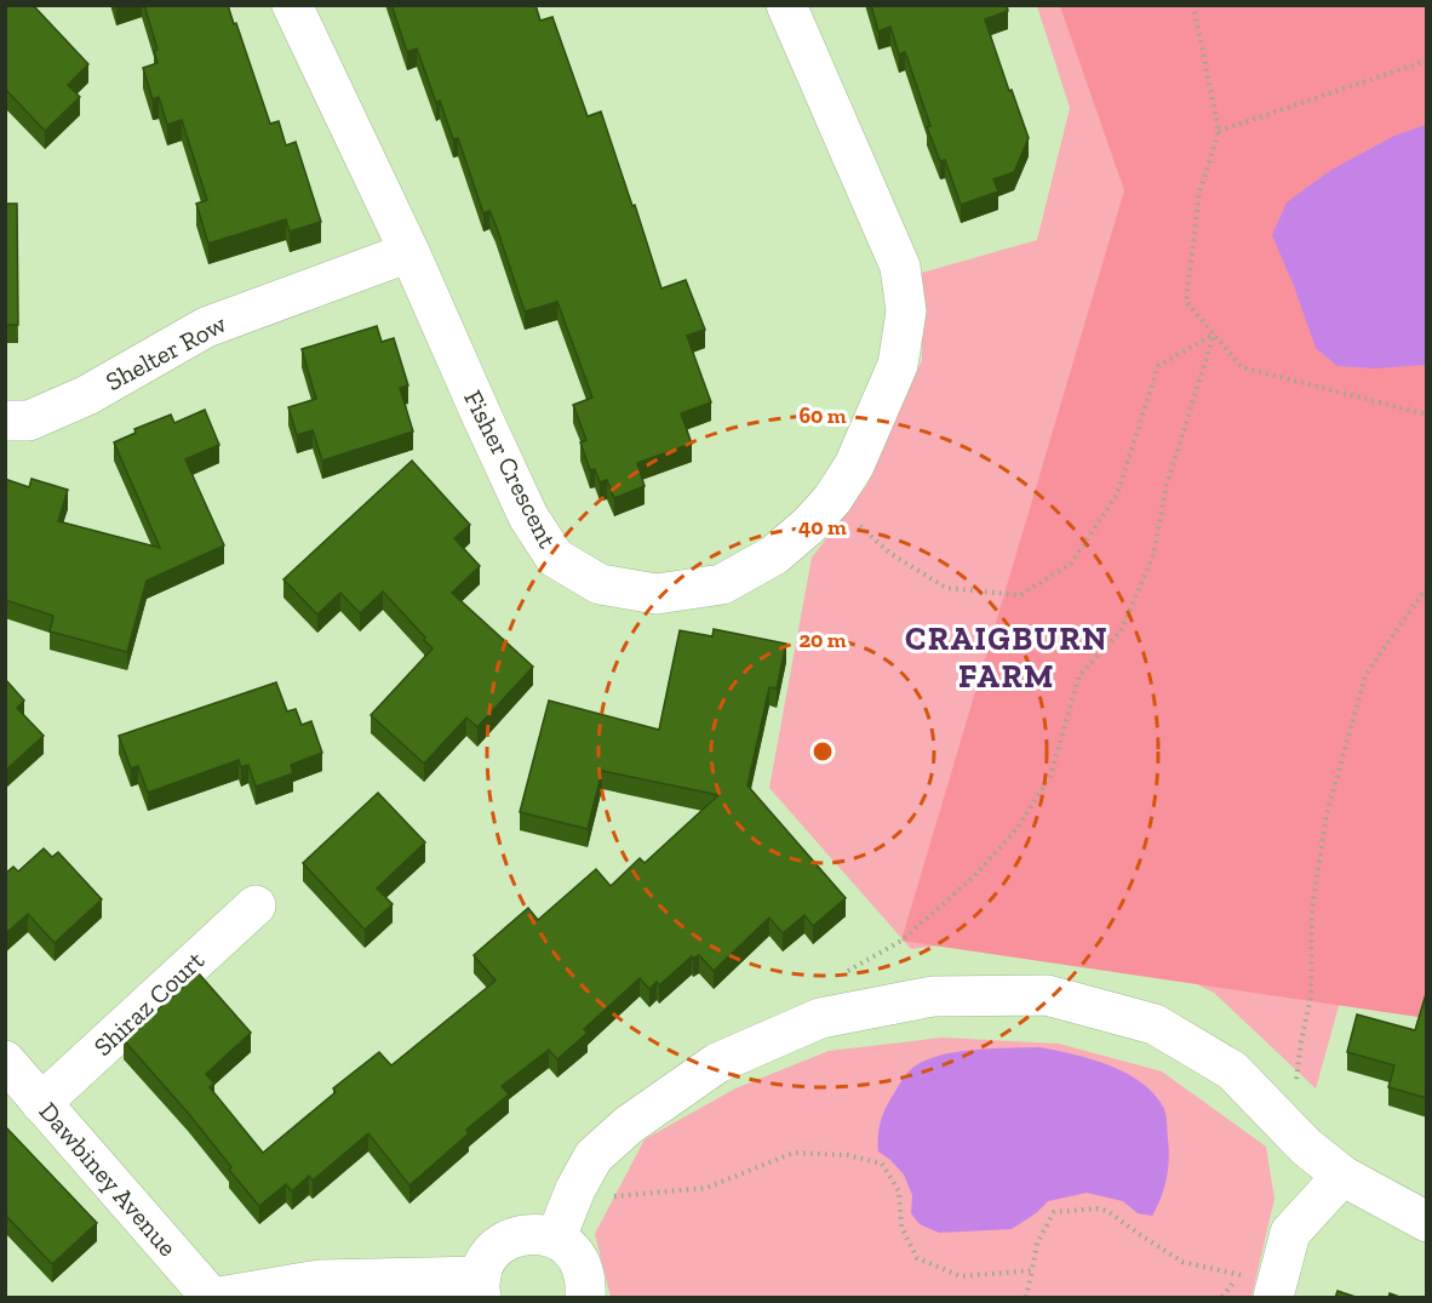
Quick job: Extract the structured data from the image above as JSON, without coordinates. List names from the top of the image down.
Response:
{
  "streets": {
    "street": [
      "Shelter Row",
      "Fisher Crescent",
      "Shiraz Court",
      "Dawbiney Avenue"
    ]
  },
  "crossings": [
    ["Shelter Row", "Fisher Crescent"],
    ["Shiraz Court", "Dawbiney Avenue"]
  ],
  "districts": ["CRAIGBURN FARM"],
  "rings": ["60 m", "40 m", "20 m"]
}
